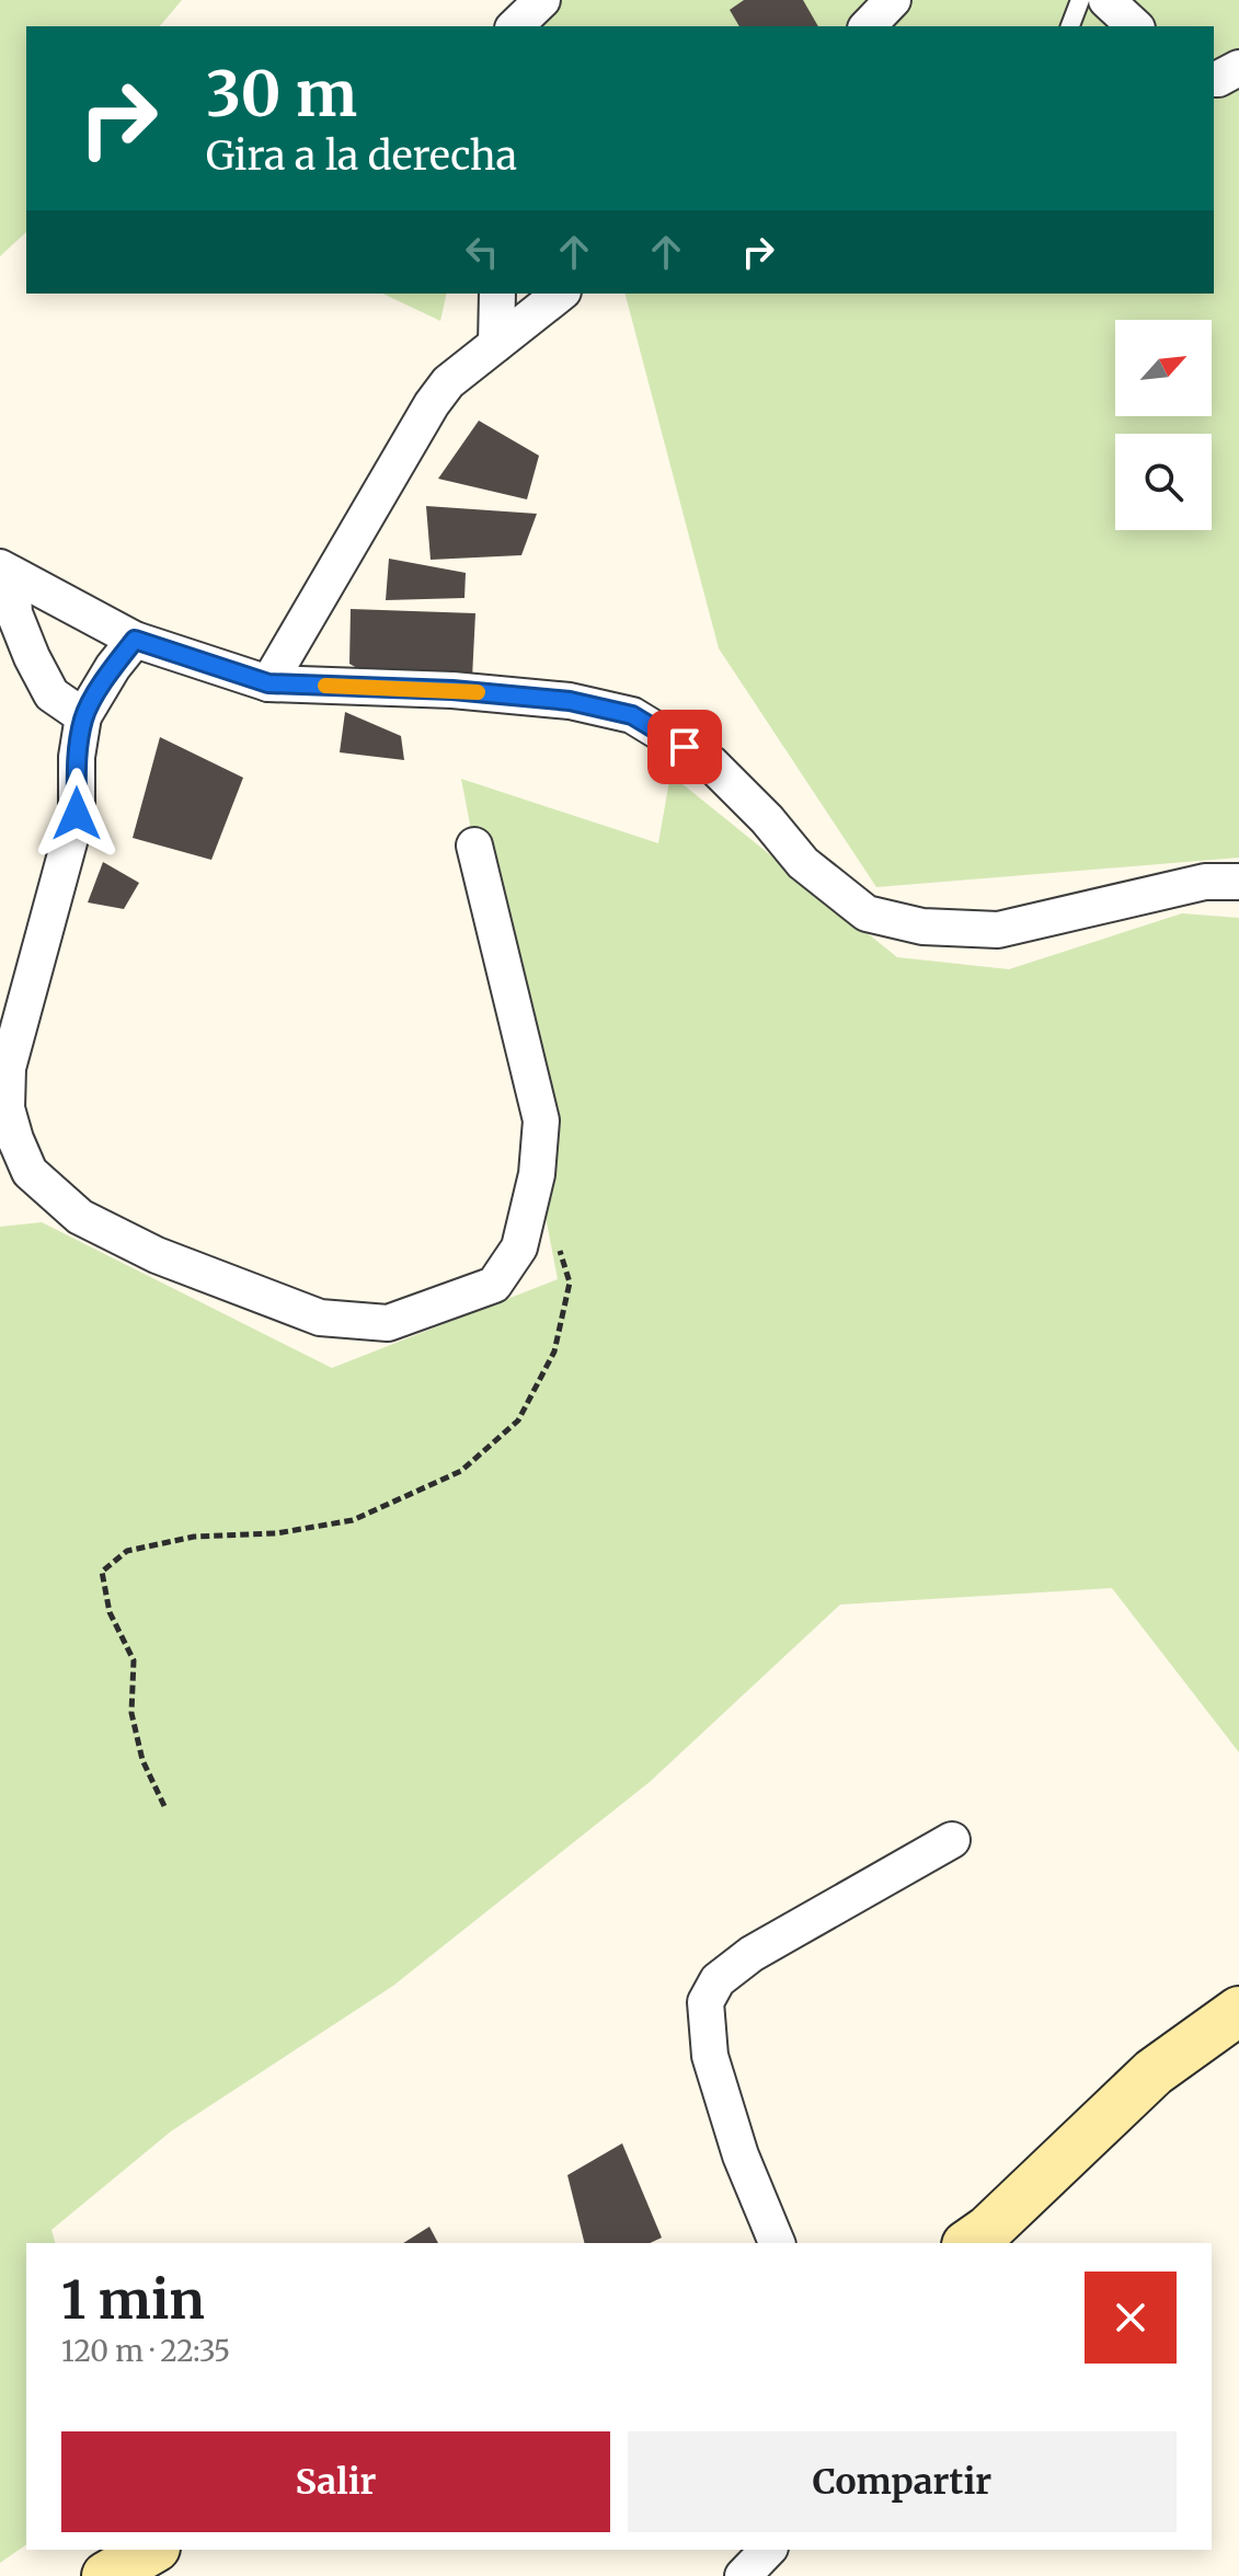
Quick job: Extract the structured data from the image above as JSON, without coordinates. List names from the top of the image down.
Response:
{
  "north": "top right",
  "page": {
    "turn": ["30 m", "Gira a la derecha"],
    "heading": ["1 min", "120 m · 22:35"],
    "buttons": ["Salir", "Compartir"]
  }
}
